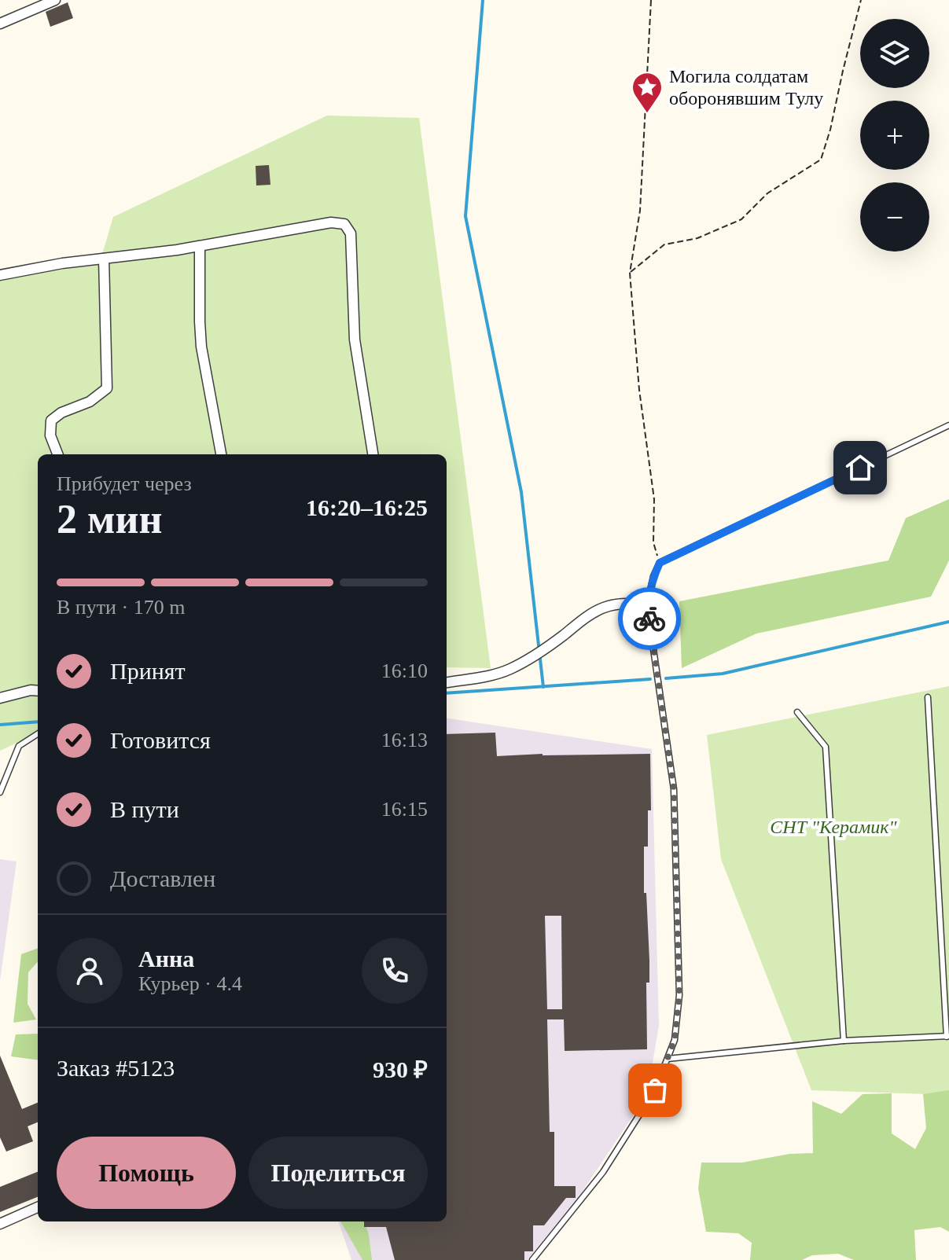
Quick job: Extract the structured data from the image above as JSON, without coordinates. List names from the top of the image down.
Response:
{
  "parks": ["СНТ \"Керамик\""],
  "places": {
    "place": ["Могила солдатам оборонявшим Тулу"]
  },
  "page": {
    "map_buttons": ["+", "−"],
    "heading": ["2 мин", "Прибудет через", "16:20–16:25"],
    "panel": [
      "Анна",
      "Курьер · 4.4",
      "Заказ #5123",
      "930 ₽"
    ],
    "bar": "В пути · 170 m",
    "list": [
      ["Принят", "16:10"],
      ["Готовится", "16:13"],
      ["В пути", "16:15"],
      "Доставлен"
    ],
    "buttons": ["Помощь", "Поделиться"]
  }
}
